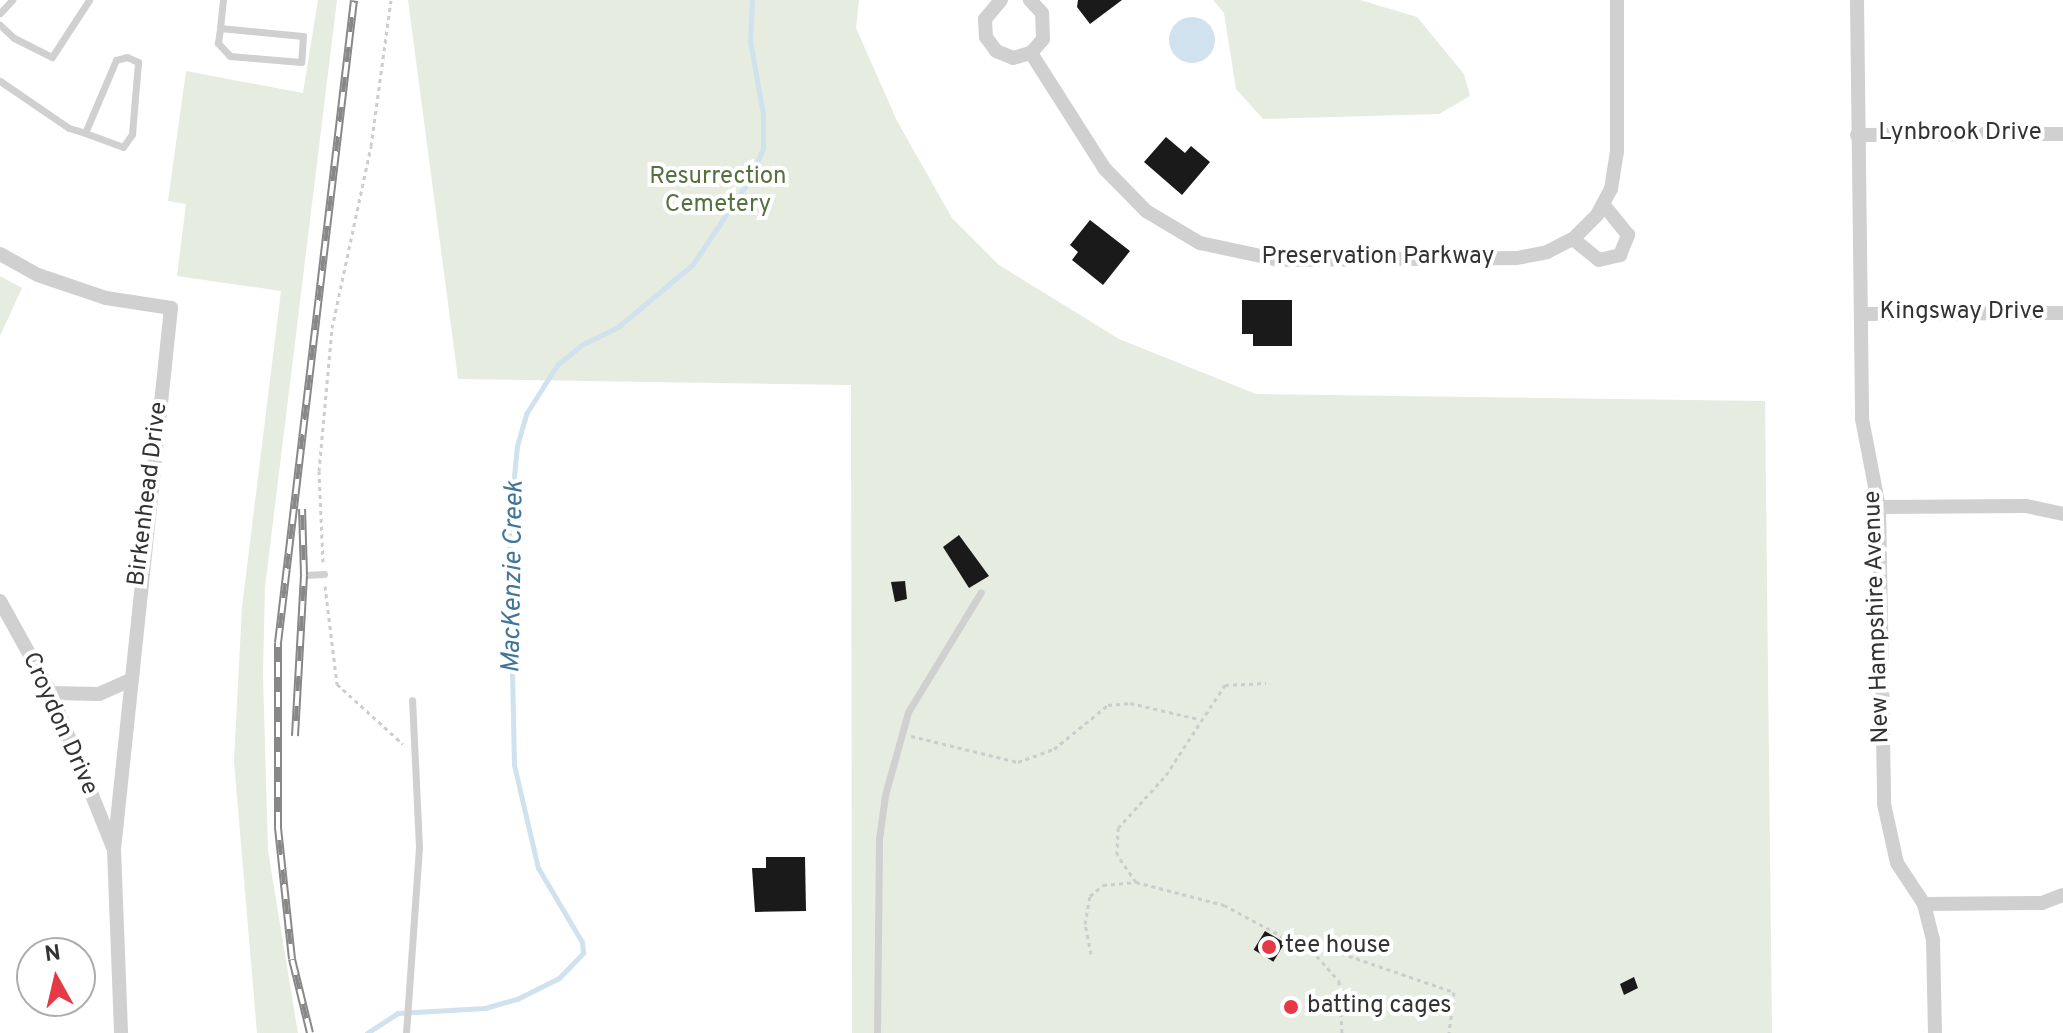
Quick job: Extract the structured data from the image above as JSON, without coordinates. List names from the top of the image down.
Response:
{
  "streets": {
    "street": [
      "Lynbrook Drive",
      "Preservation Parkway",
      "Kingsway Drive",
      "Birkenhead Drive",
      "New Hampshire Avenue",
      "Croydon Drive"
    ]
  },
  "crossings": [
    ["Lynbrook Drive", "New Hampshire Avenue"],
    ["Kingsway Drive", "New Hampshire Avenue"],
    ["Birkenhead Drive", "Croydon Drive"]
  ],
  "water": ["MacKenzie Creek"],
  "parks": ["Resurrection Cemetery"],
  "places": ["tee house", "batting cages"],
  "north": "top"
}
